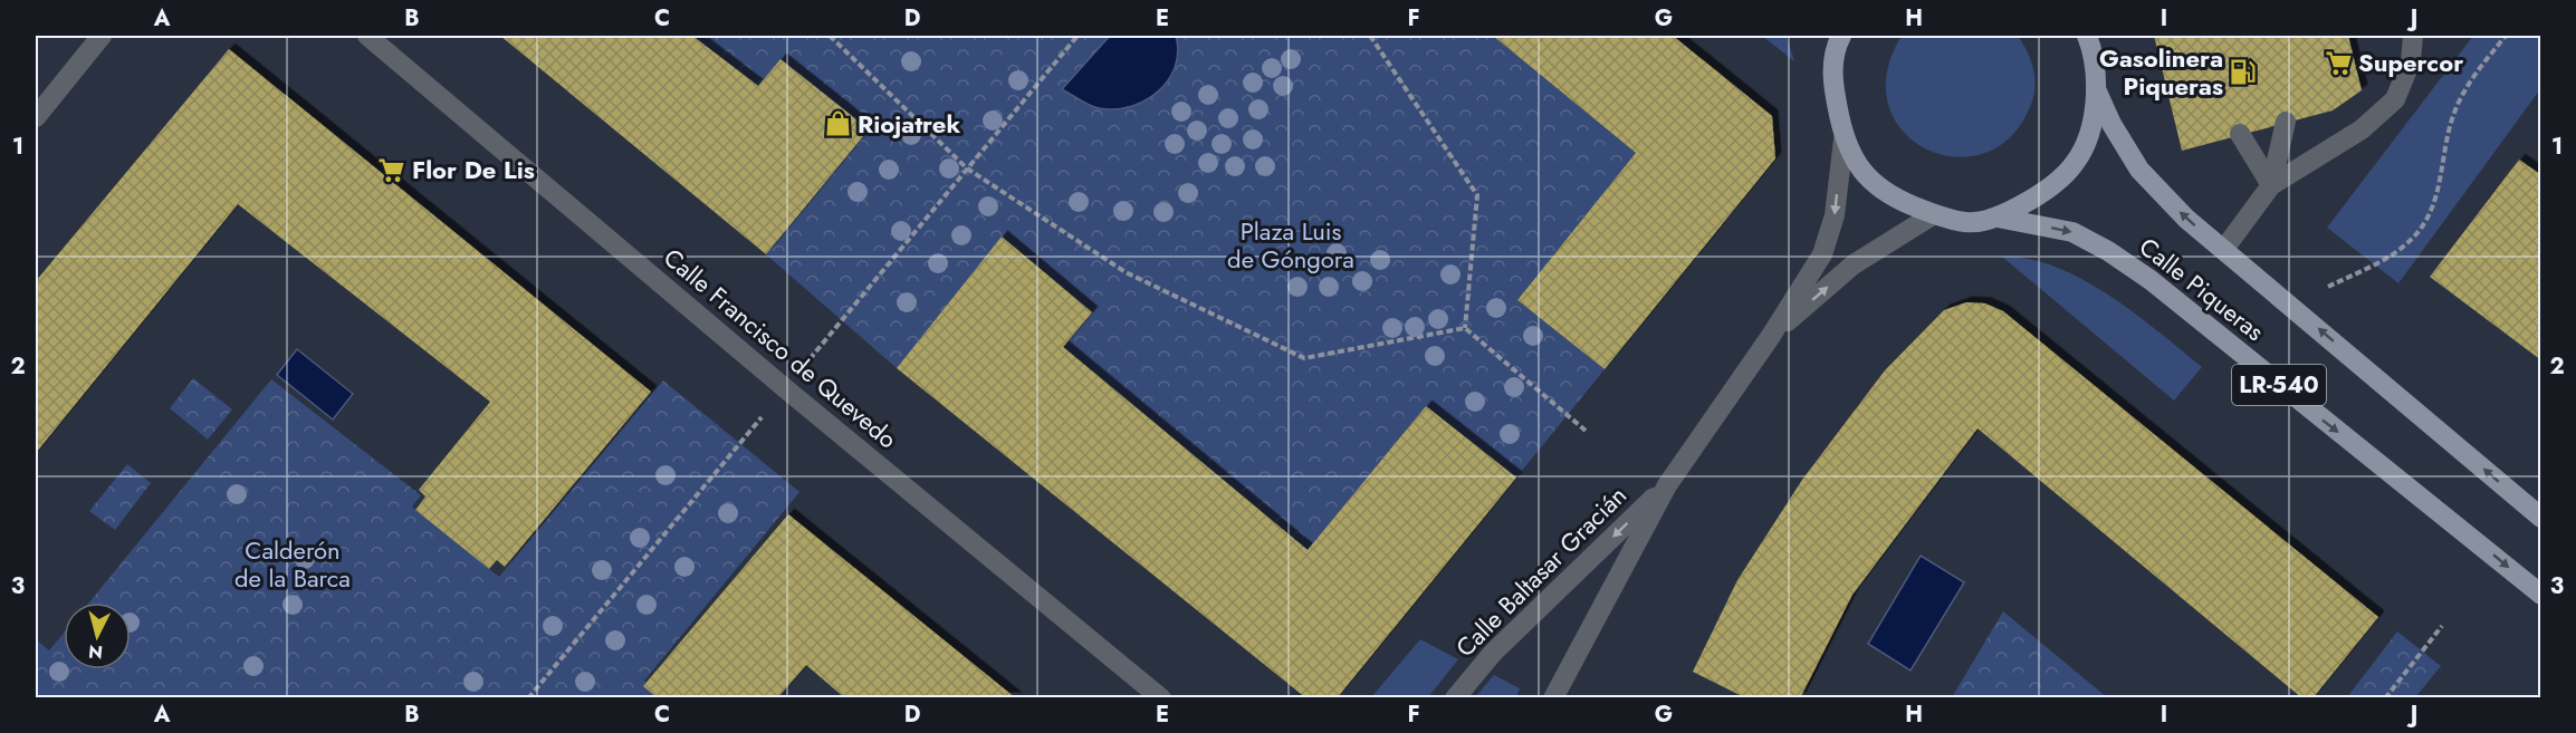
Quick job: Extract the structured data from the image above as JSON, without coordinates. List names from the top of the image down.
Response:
{
  "streets": {
    "main road": ["Calle Piqueras", "LR-540"],
    "street": ["Calle Francisco de Quevedo", "Calle Baltasar Gracián"]
  },
  "crossings": [
    ["Calle Piqueras", "LR-540"],
    ["LR-540", "Calle Baltasar Gracián"]
  ],
  "parks": ["Plaza Luis de Góngora", "Calderón de la Barca"],
  "places": {
    "supermarket": ["Supercor", "Flor De Lis"],
    "fuel station": ["Gasolinera Piqueras"],
    "shop": ["Riojatrek"]
  },
  "north": "bottom",
  "grid": {
    "columns": [
      "A",
      "B",
      "C",
      "D",
      "E",
      "F",
      "G",
      "H",
      "I",
      "J"
    ],
    "rows": ["1", "2", "3"]
  }
}
